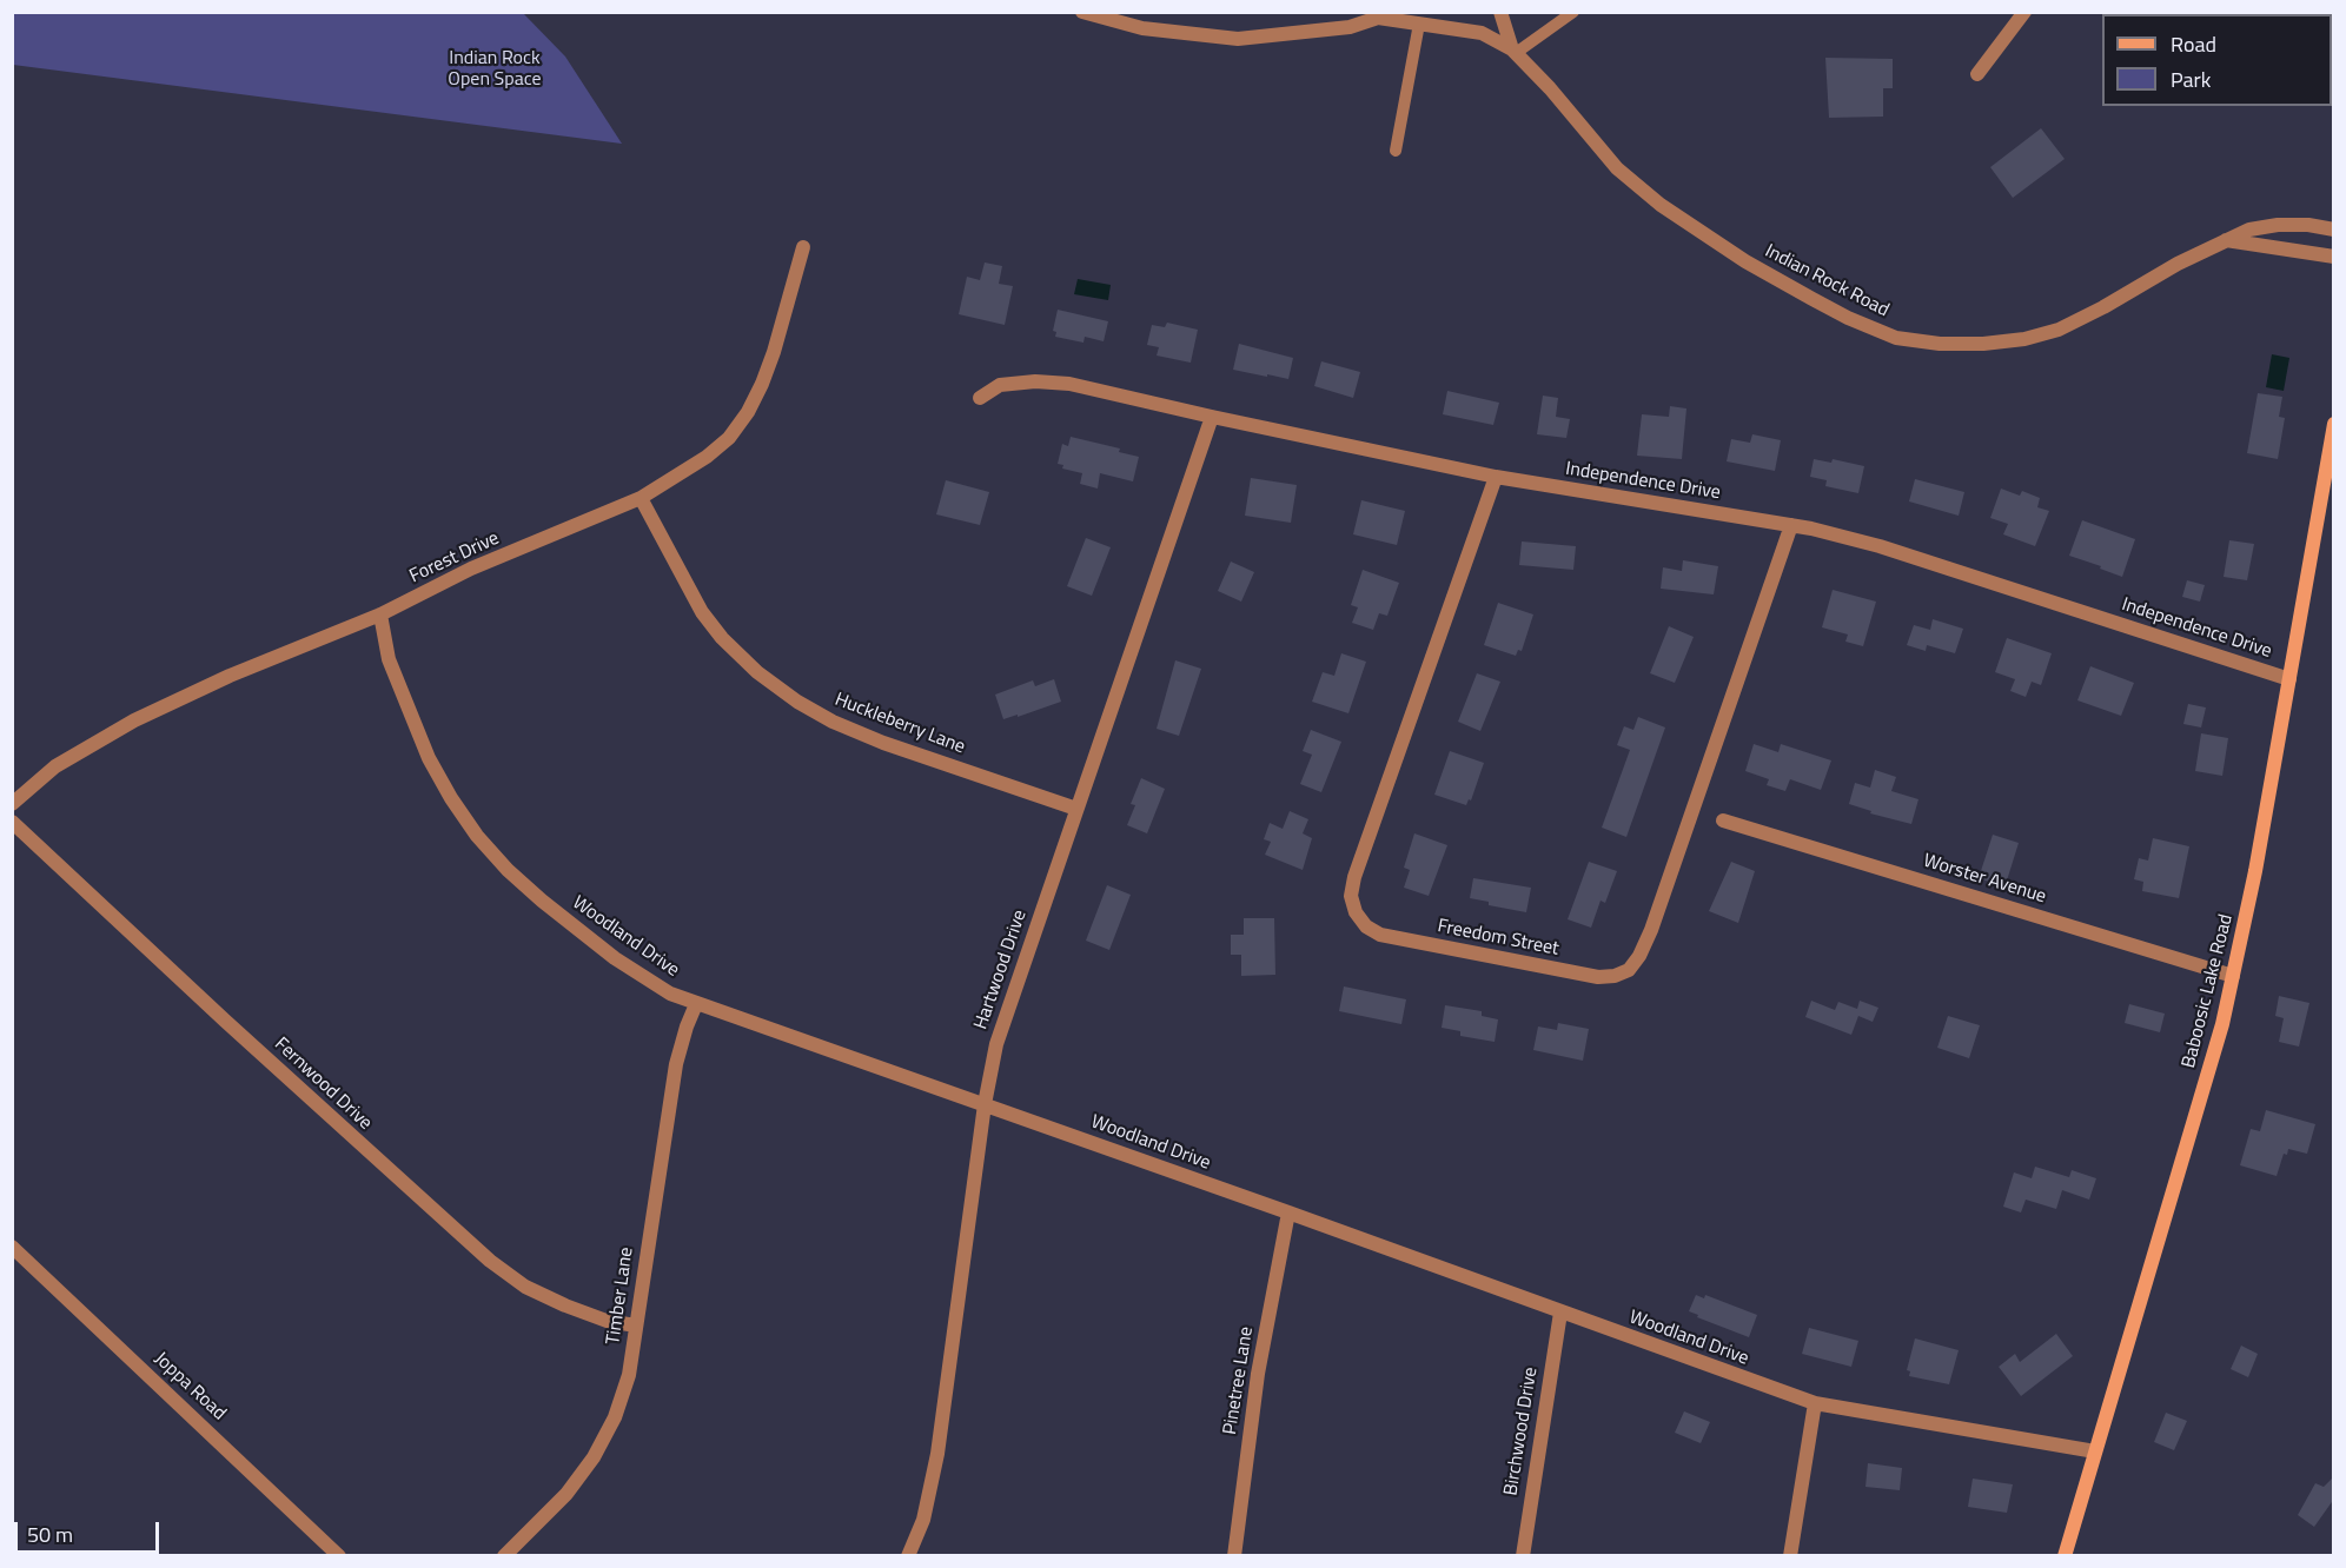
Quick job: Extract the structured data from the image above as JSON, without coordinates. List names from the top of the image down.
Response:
{
  "streets": {
    "street": [
      "Indian Rock Road",
      "Independence Drive",
      "Forest Drive",
      "Huckleberry Lane",
      "Worster Avenue",
      "Woodland Drive",
      "Freedom Street",
      "Hartwood Drive",
      "Baboosic Lake Road",
      "Fernwood Drive",
      "Timber Lane",
      "Pinetree Lane",
      "Joppa Road",
      "Birchwood Drive"
    ]
  },
  "crossings": [
    ["Independence Drive", "Freedom Street"],
    ["Independence Drive", "Hartwood Drive"],
    ["Independence Drive", "Baboosic Lake Road"],
    ["Forest Drive", "Huckleberry Lane"],
    ["Forest Drive", "Woodland Drive"],
    ["Huckleberry Lane", "Hartwood Drive"],
    ["Worster Avenue", "Baboosic Lake Road"],
    ["Woodland Drive", "Hartwood Drive"],
    ["Woodland Drive", "Baboosic Lake Road"],
    ["Woodland Drive", "Timber Lane"],
    ["Woodland Drive", "Pinetree Lane"],
    ["Woodland Drive", "Birchwood Drive"],
    ["Fernwood Drive", "Timber Lane"]
  ],
  "parks": ["Indian Rock Open Space"],
  "legend": ["Road", "Park"],
  "scale_bar": "50 m"
}
